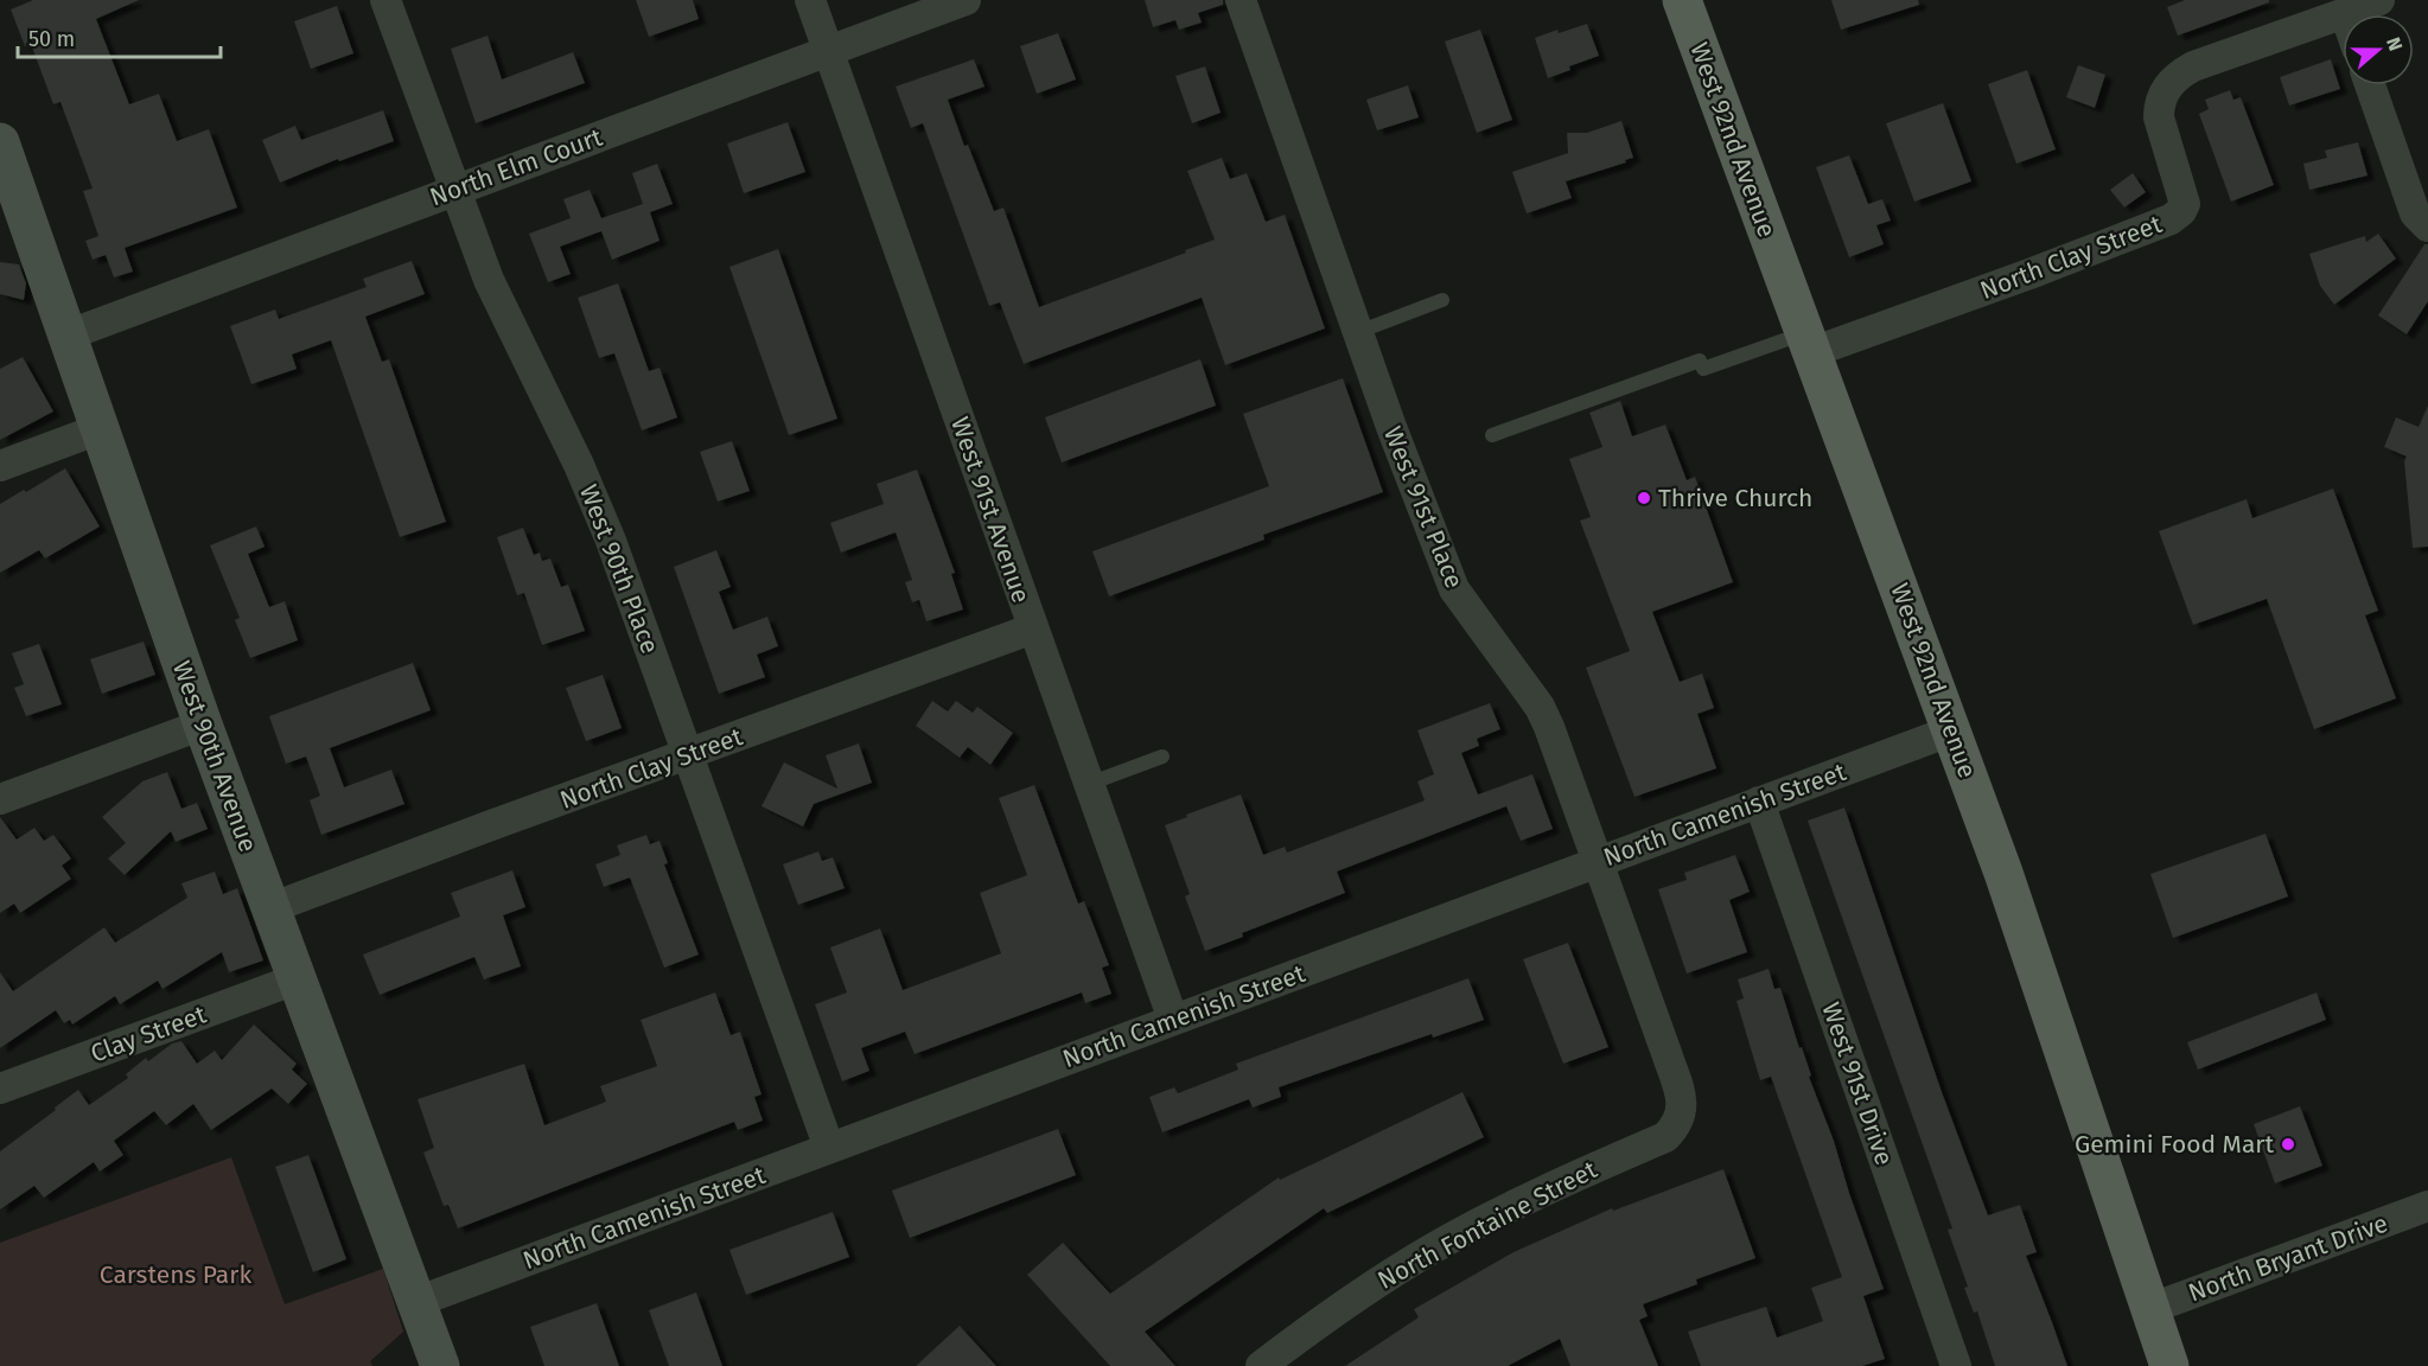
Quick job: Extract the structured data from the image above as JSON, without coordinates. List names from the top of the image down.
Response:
{
  "streets": {
    "main road": ["West 92nd Avenue"],
    "street": [
      "North Elm Court",
      "North Clay Street",
      "West 91st Place",
      "West 91st Avenue",
      "West 90th Place",
      "West 90th Avenue",
      "North Camenish Street",
      "Clay Street",
      "West 91st Drive",
      "North Fontaine Street",
      "North Bryant Drive"
    ]
  },
  "crossings": [
    ["West 92nd Avenue", "North Clay Street"],
    ["West 92nd Avenue", "North Camenish Street"],
    ["West 92nd Avenue", "North Bryant Drive"],
    ["North Elm Court", "West 91st Avenue"],
    ["North Elm Court", "West 90th Place"],
    ["North Elm Court", "West 90th Avenue"],
    ["North Clay Street", "West 91st Avenue"],
    ["North Clay Street", "West 90th Place"],
    ["North Clay Street", "West 90th Avenue"],
    ["West 91st Place", "North Camenish Street"],
    ["West 91st Place", "North Fontaine Street"],
    ["West 91st Avenue", "North Camenish Street"],
    ["West 90th Place", "North Camenish Street"],
    ["West 90th Avenue", "North Camenish Street"],
    ["West 90th Avenue", "Clay Street"],
    ["North Camenish Street", "West 91st Drive"]
  ],
  "parks": ["Carstens Park"],
  "places": ["Thrive Church", "Gemini Food Mart"],
  "scale_bar": "50 m",
  "north": "right"
}
